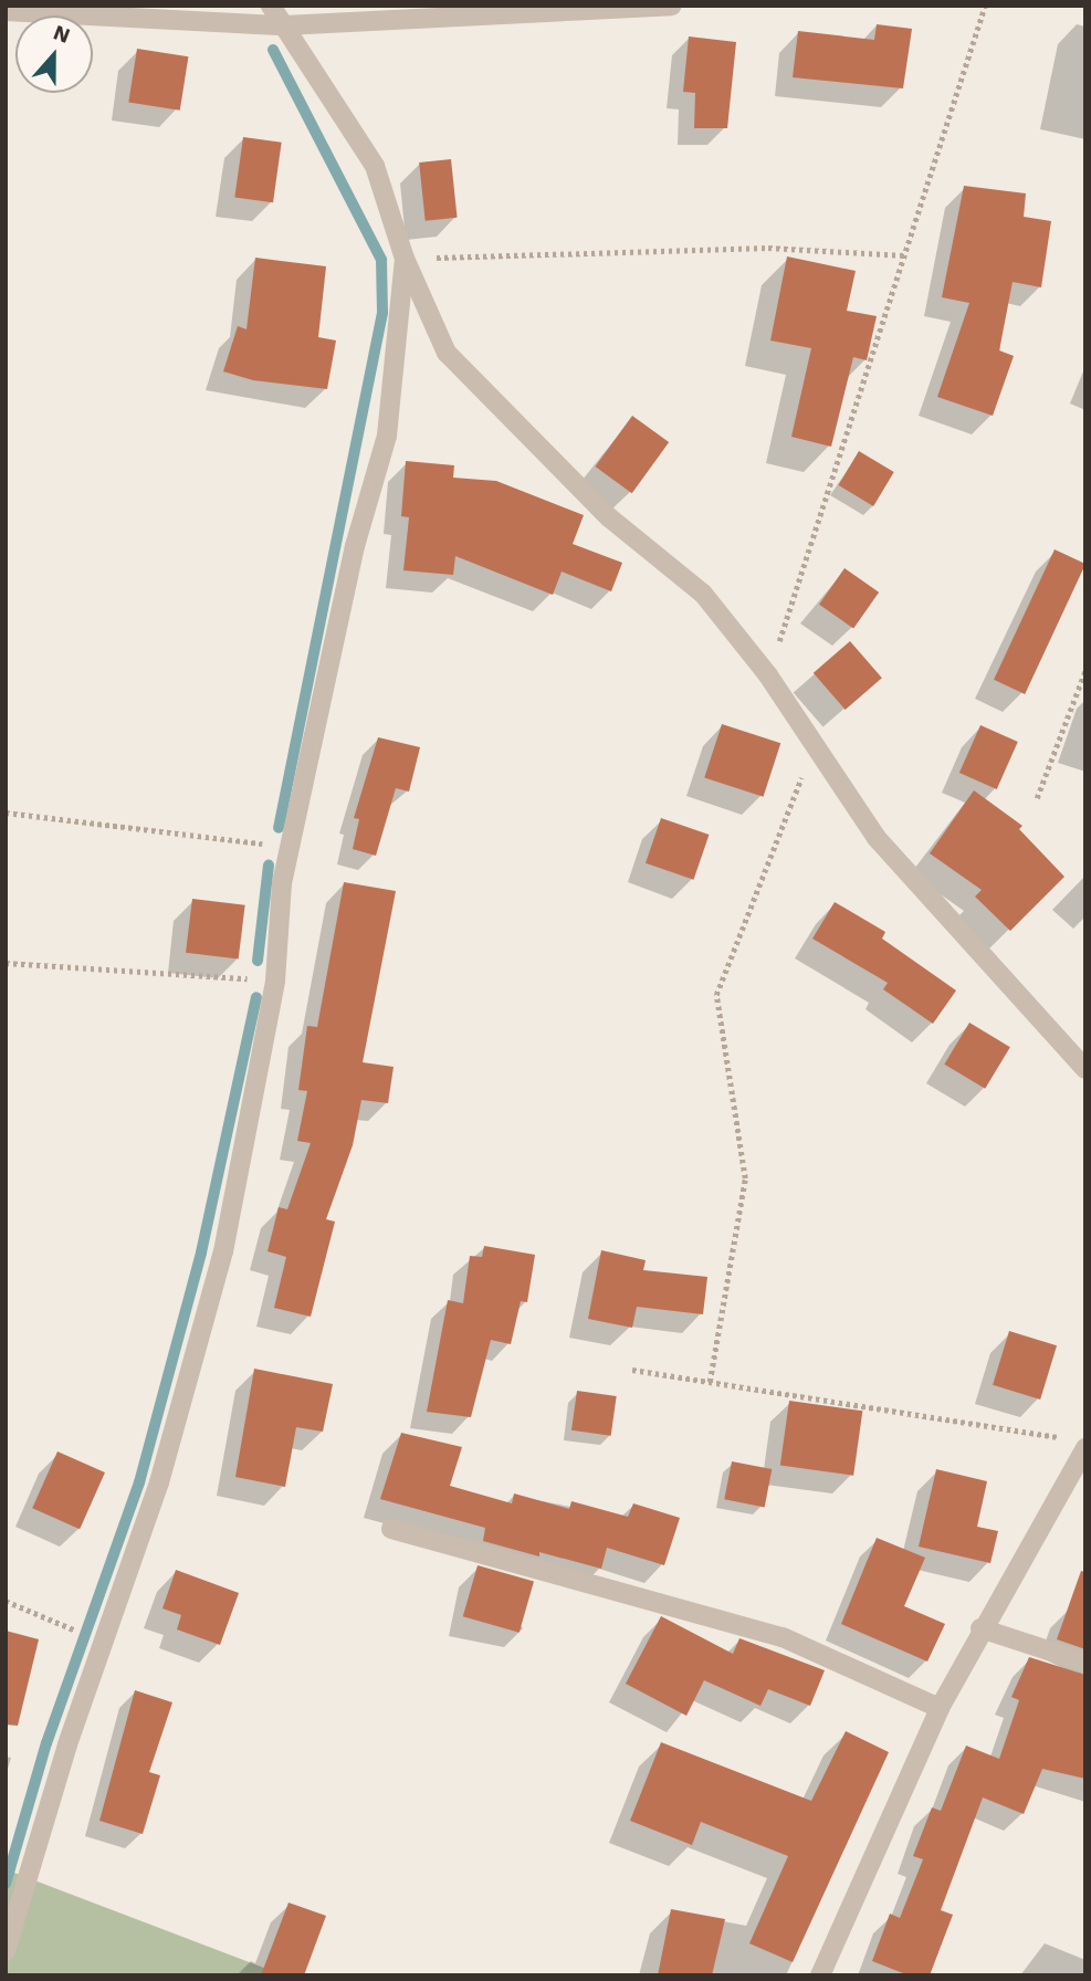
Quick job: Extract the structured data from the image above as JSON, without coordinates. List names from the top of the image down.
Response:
{
  "north": "top"
}
